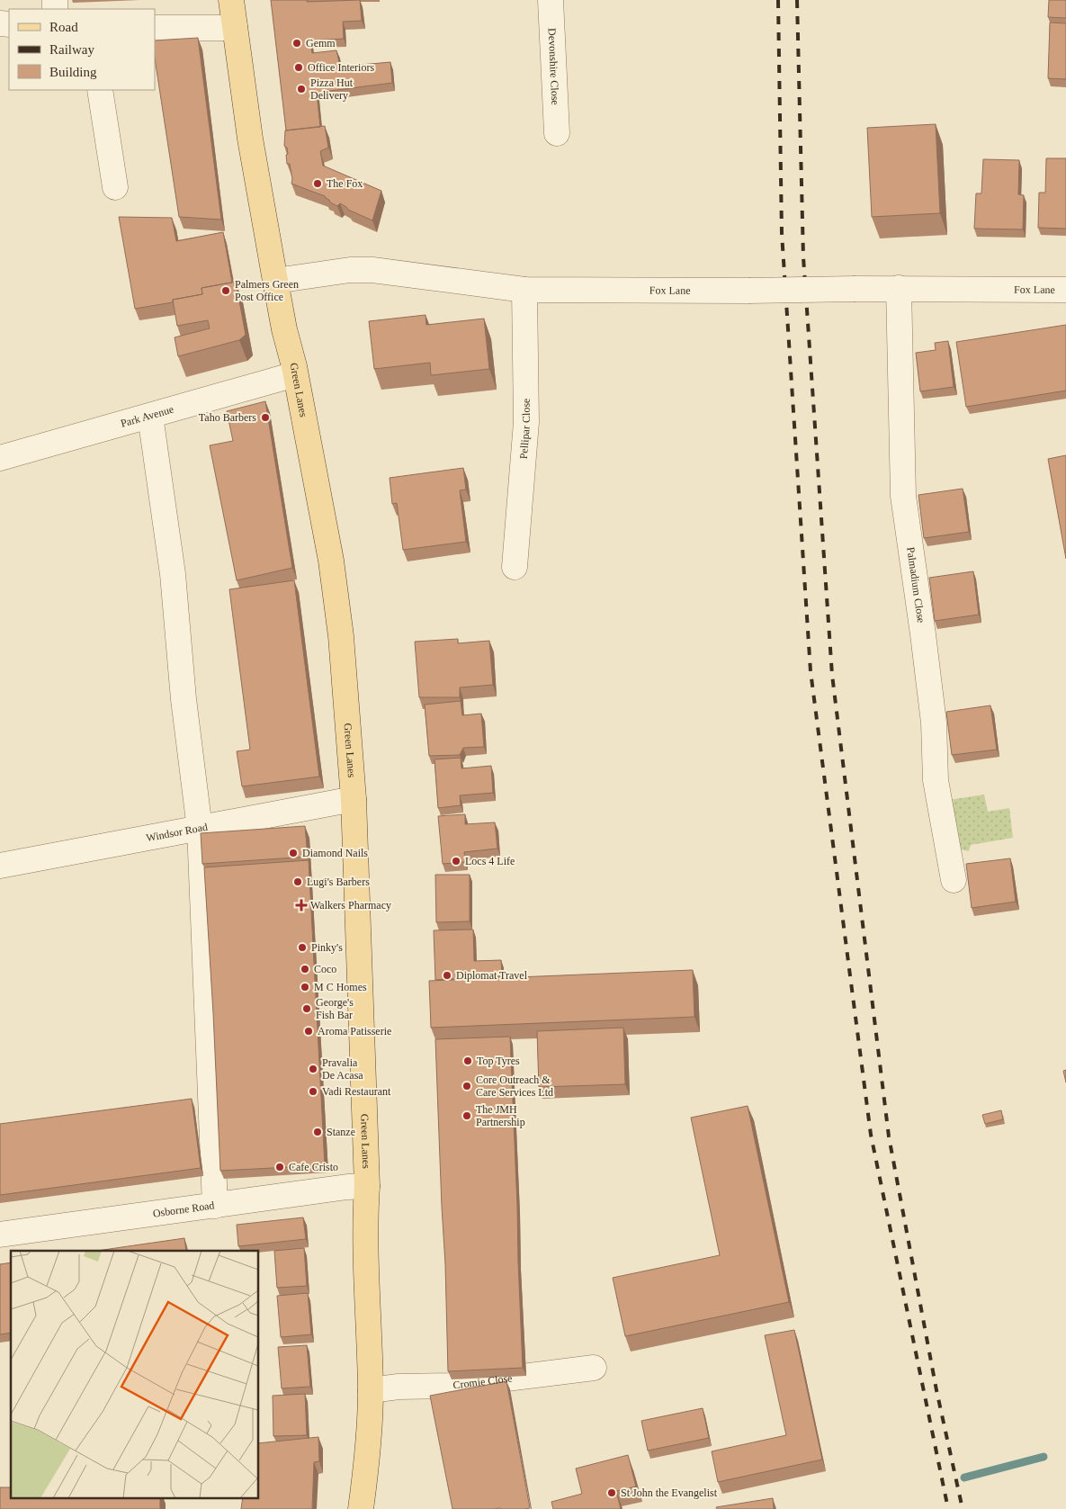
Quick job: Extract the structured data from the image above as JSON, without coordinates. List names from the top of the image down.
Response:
{
  "streets": {
    "main road": ["Green Lanes"],
    "street": [
      "Devonshire Close",
      "Fox Lane",
      "Park Avenue",
      "Pellipar Close",
      "Palmadium Close",
      "Windsor Road",
      "Osborne Road",
      "Cromie Close"
    ]
  },
  "crossings": [
    ["Fox Lane", "Green Lanes"],
    ["Fox Lane", "Pellipar Close"],
    ["Fox Lane", "Palmadium Close"],
    ["Green Lanes", "Park Avenue"],
    ["Green Lanes", "Windsor Road"],
    ["Green Lanes", "Osborne Road"],
    ["Green Lanes", "Cromie Close"]
  ],
  "places": {
    "other": [
      "Gemm",
      "Office Interiors",
      "Pizza Hut Delivery",
      "The Fox",
      "Palmers Green Post Office",
      "Taho Barbers",
      "Diamond Nails",
      "Locs 4 Life",
      "Lugi's Barbers",
      "Pinky's",
      "Coco",
      "Diplomat Travel",
      "M C Homes",
      "George's Fish Bar",
      "Aroma Patisserie",
      "Top Tyres",
      "Pravalia De Acasa",
      "Core Outreach & Care Services Ltd",
      "Vadi Restaurant",
      "The JMH Partnership",
      "Stanze",
      "Cafe Cristo",
      "St John the Evangelist"
    ],
    "health": ["Walkers Pharmacy"]
  },
  "legend": ["Road", "Railway", "Building"]
}
